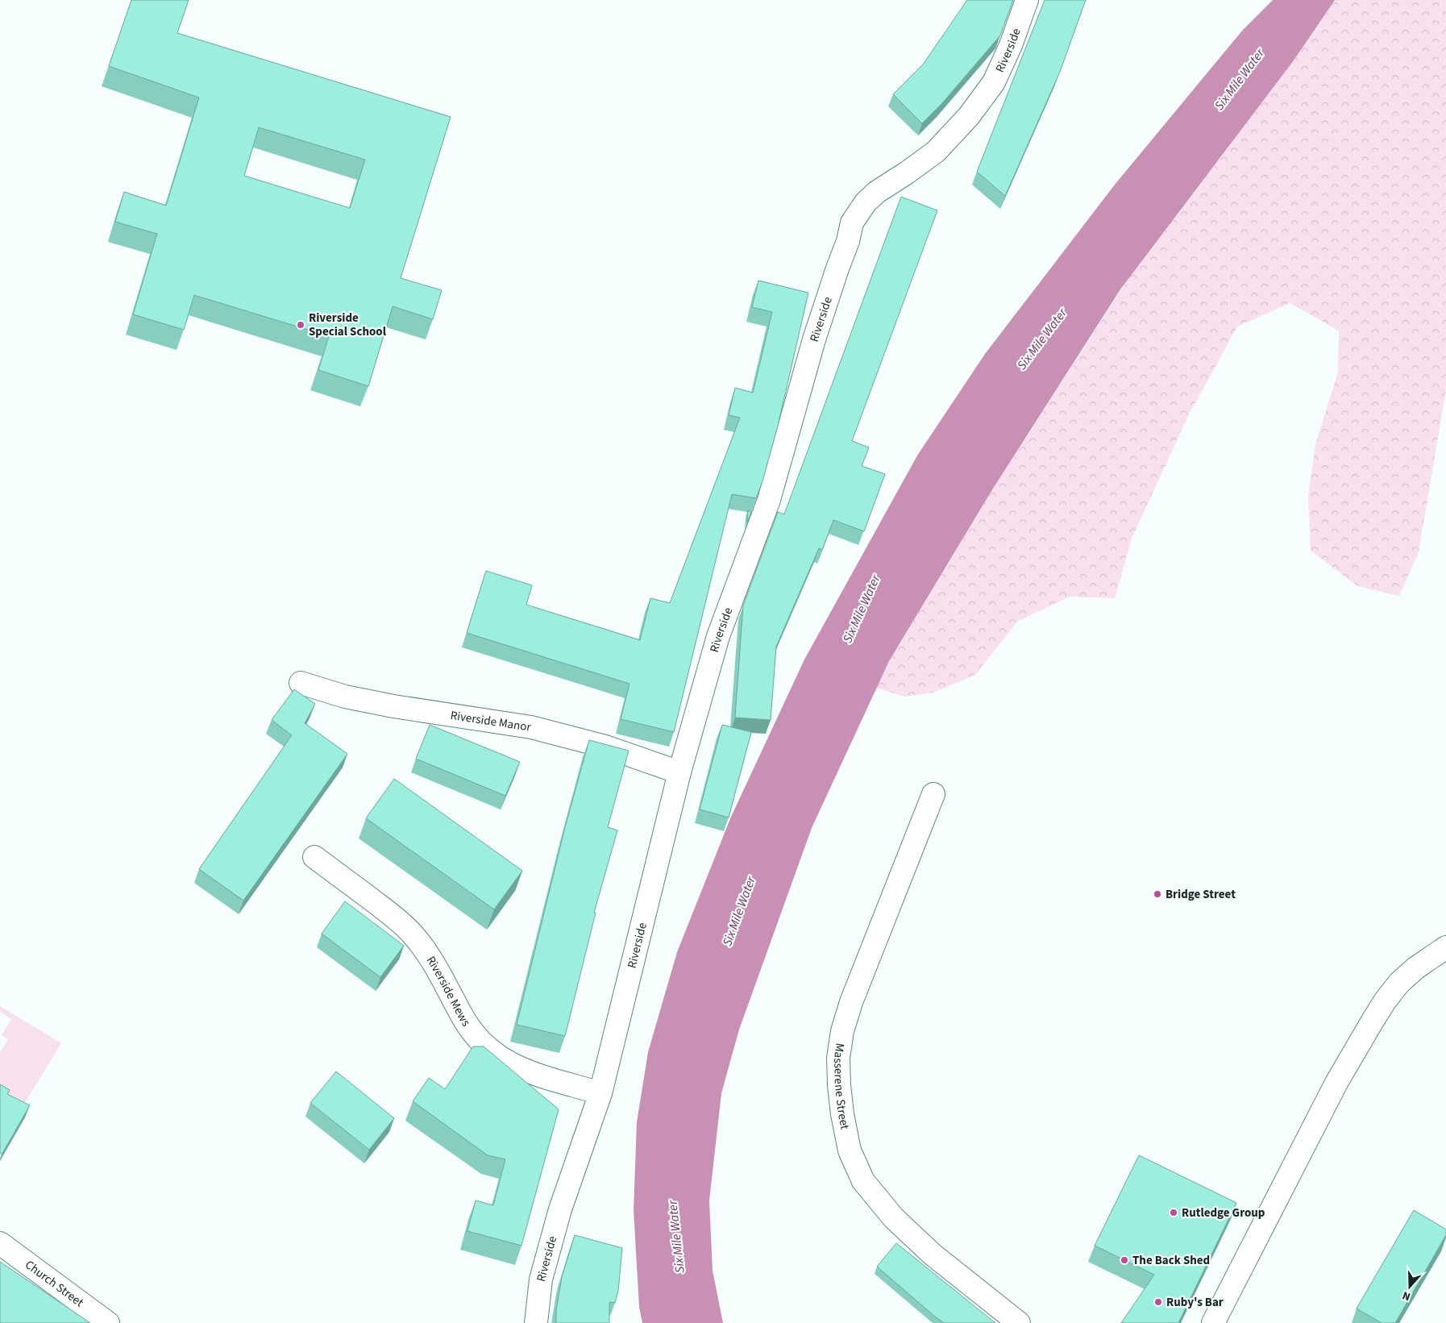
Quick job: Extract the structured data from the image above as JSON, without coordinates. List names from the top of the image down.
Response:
{
  "streets": {
    "street": [
      "Riverside",
      "Riverside Manor",
      "Riverside Mews",
      "Masserene Street",
      "Church Street"
    ]
  },
  "crossings": [
    ["Riverside", "Riverside Manor"],
    ["Riverside", "Riverside Mews"]
  ],
  "water": ["Six Mile Water"],
  "places": [
    "Riverside Special School",
    "Bridge Street",
    "Rutledge Group",
    "The Back Shed",
    "Ruby's Bar"
  ],
  "north": "bottom"
}
